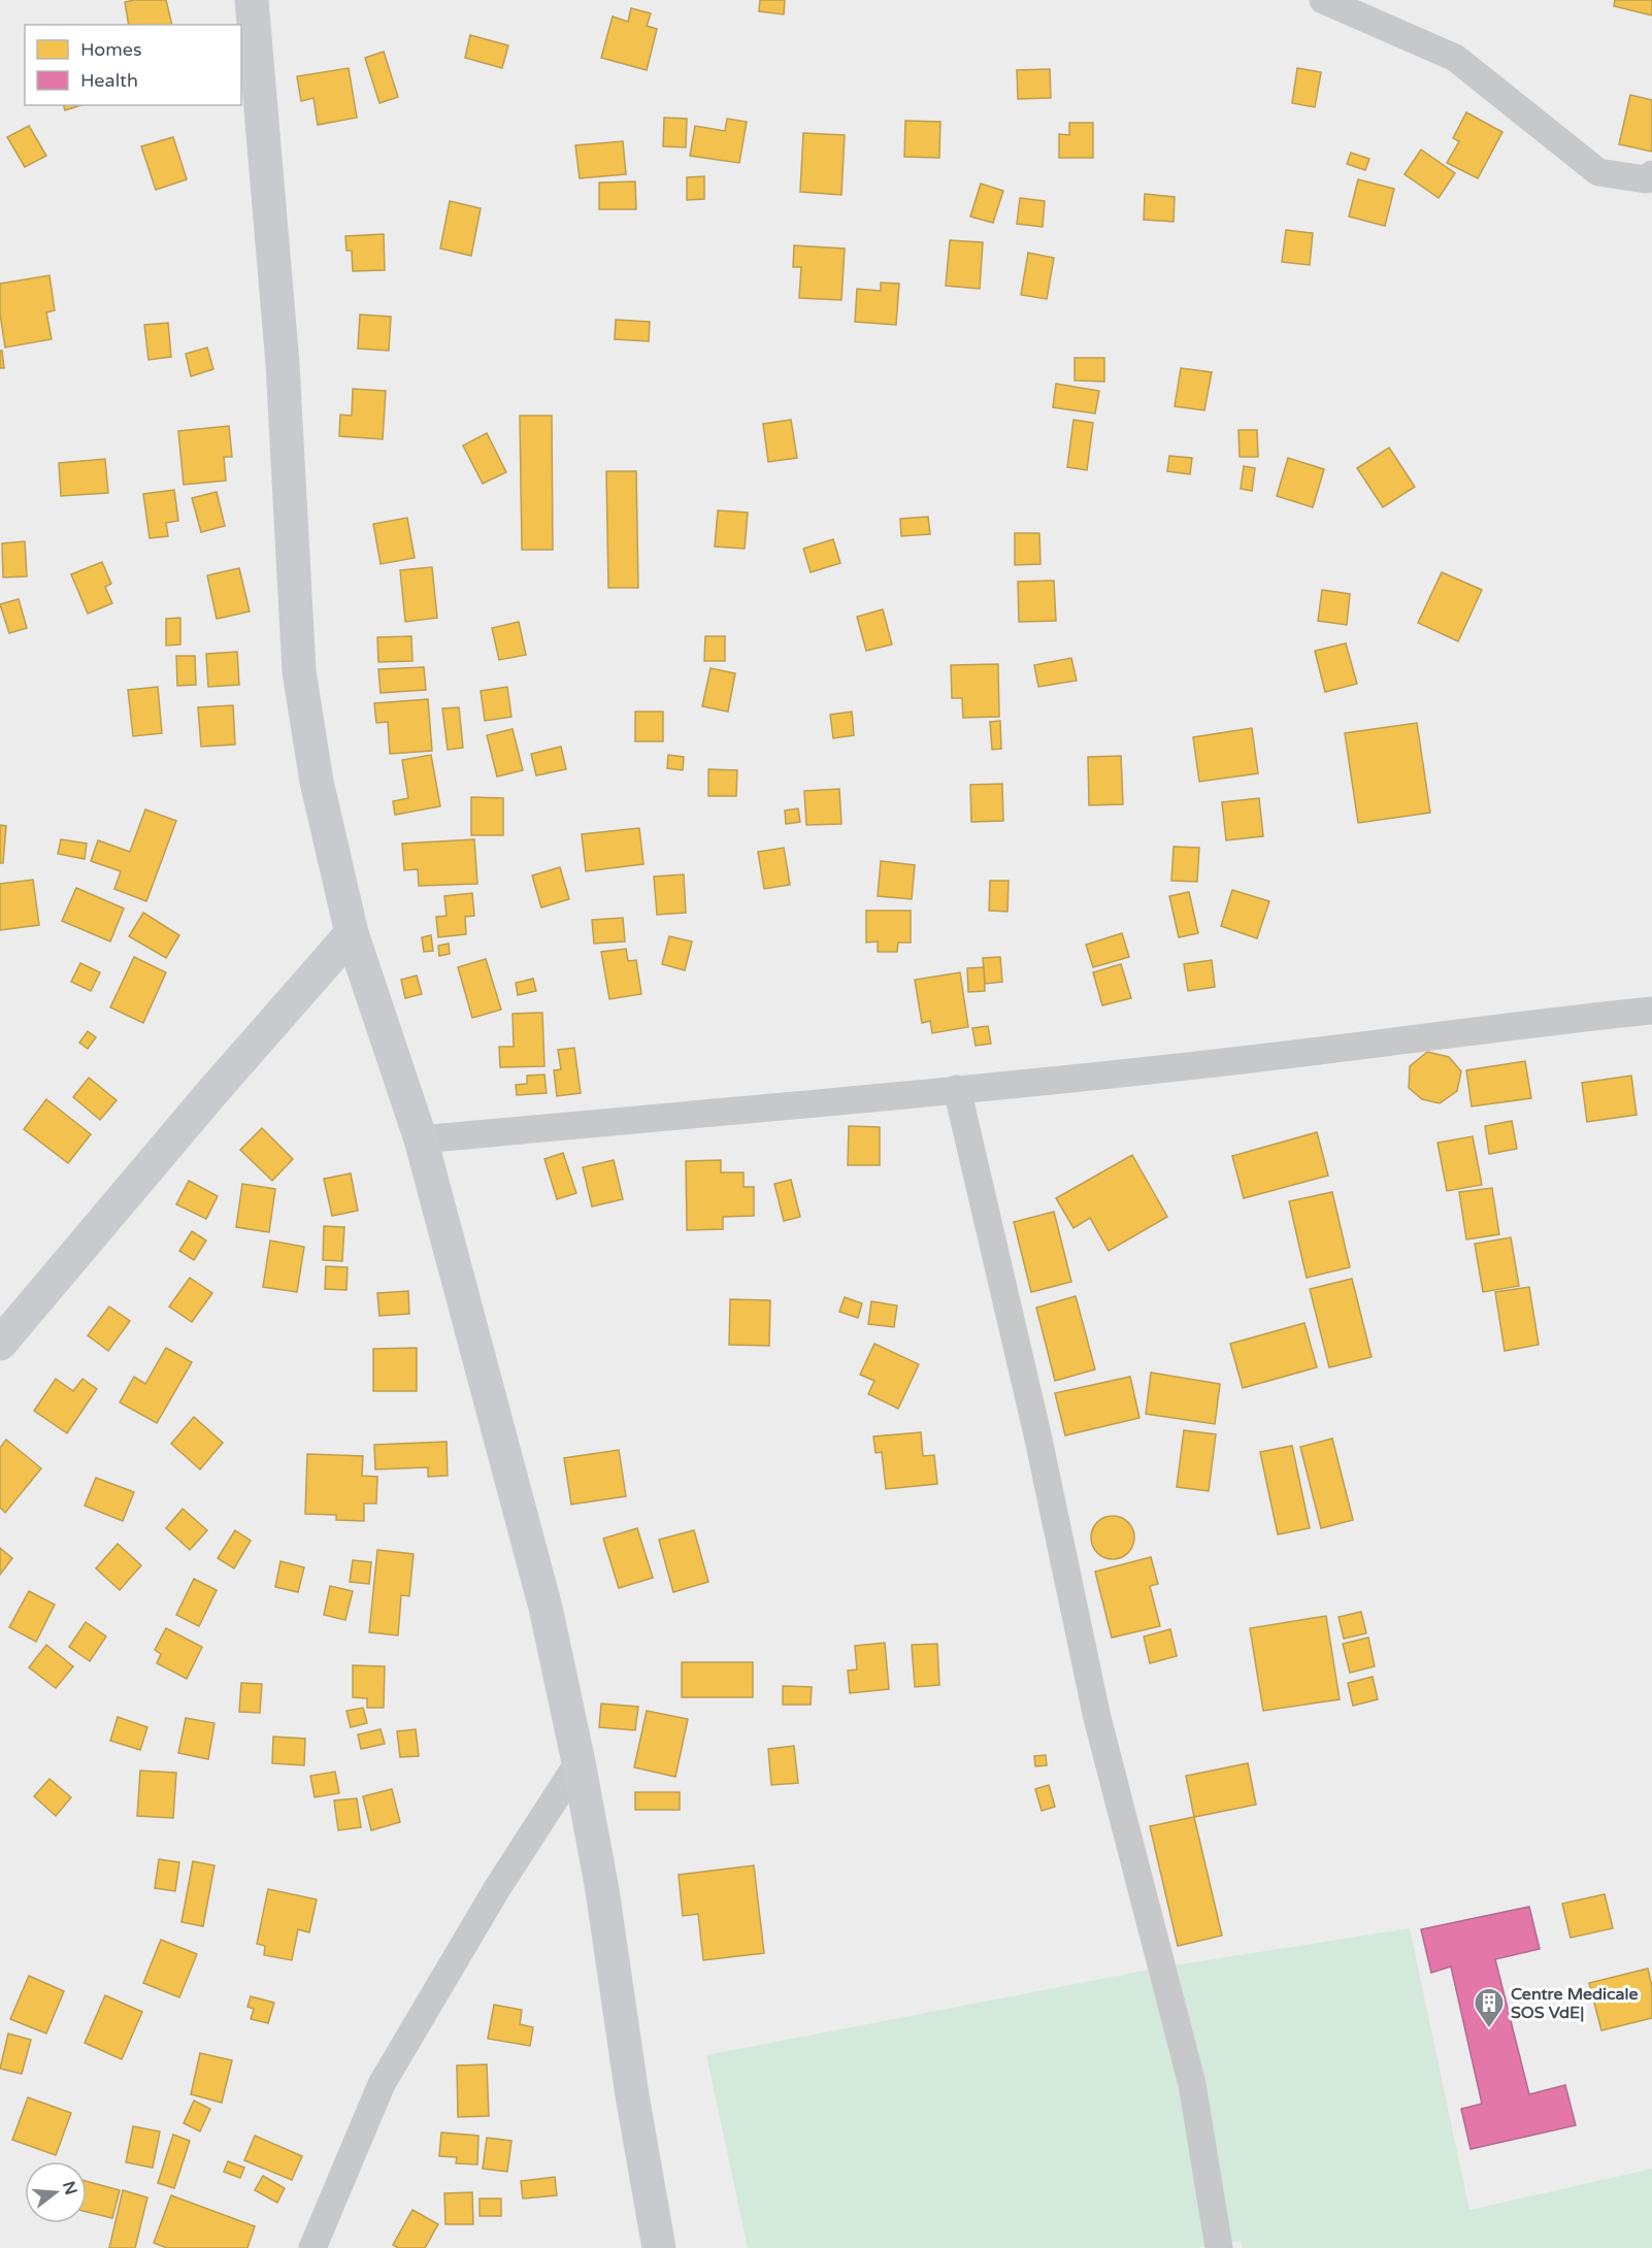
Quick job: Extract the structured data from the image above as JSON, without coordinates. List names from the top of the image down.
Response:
{
  "places": {
    "building": ["Centre Medicale SOS VdE|"]
  },
  "legend": ["Homes", "Health"],
  "north": "right"
}
